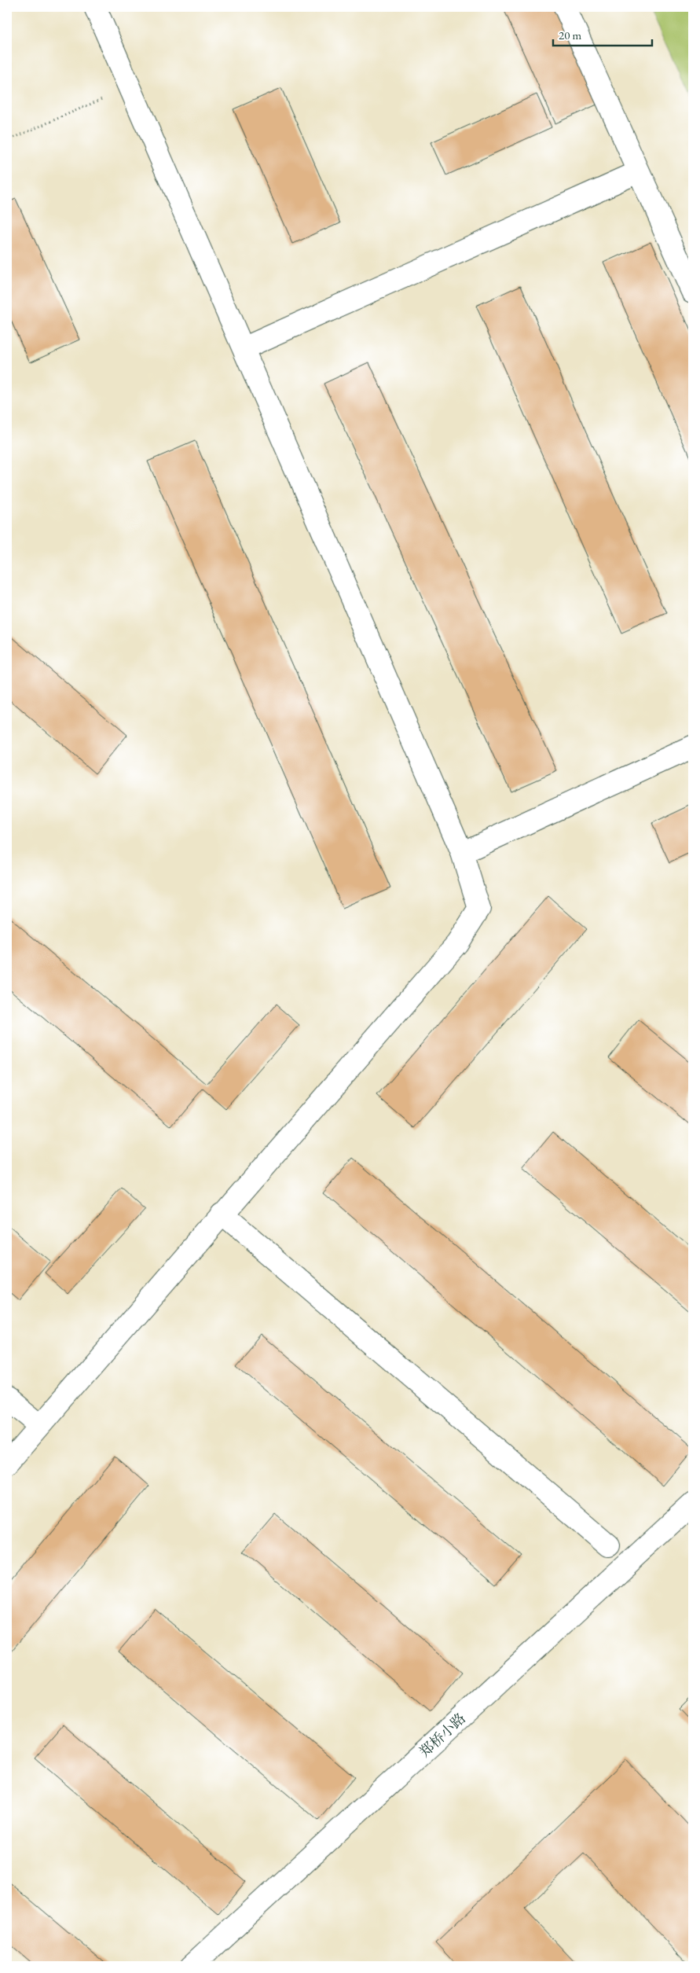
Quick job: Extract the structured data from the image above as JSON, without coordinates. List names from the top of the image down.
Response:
{
  "streets": {
    "street": ["郑桥小路"]
  },
  "scale_bar": "20 m"
}
